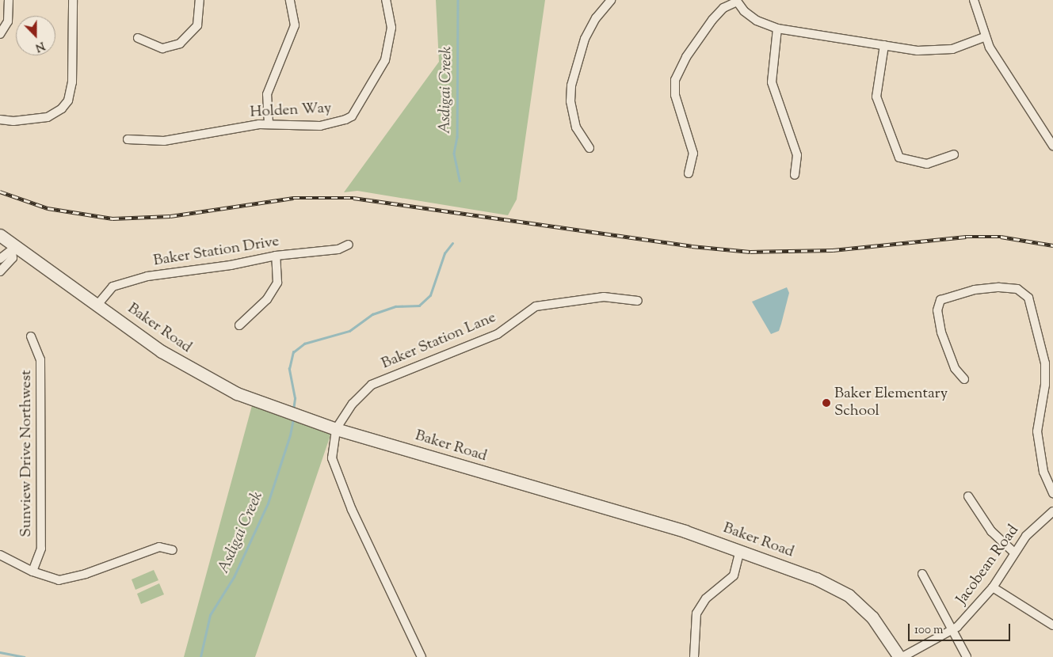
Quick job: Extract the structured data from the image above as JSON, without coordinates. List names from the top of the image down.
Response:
{
  "streets": {
    "main road": ["Baker Road"],
    "street": [
      "Holden Way",
      "Baker Station Drive",
      "Baker Station Lane",
      "Sunview Drive Northwest",
      "Jacobean Road"
    ]
  },
  "crossings": [
    ["Baker Station Drive", "Baker Road"],
    ["Baker Road", "Baker Station Lane"]
  ],
  "water": ["Asdigai Creek"],
  "places": ["Baker Elementary School"],
  "scale_bar": "100 m",
  "north": "bottom"
}
